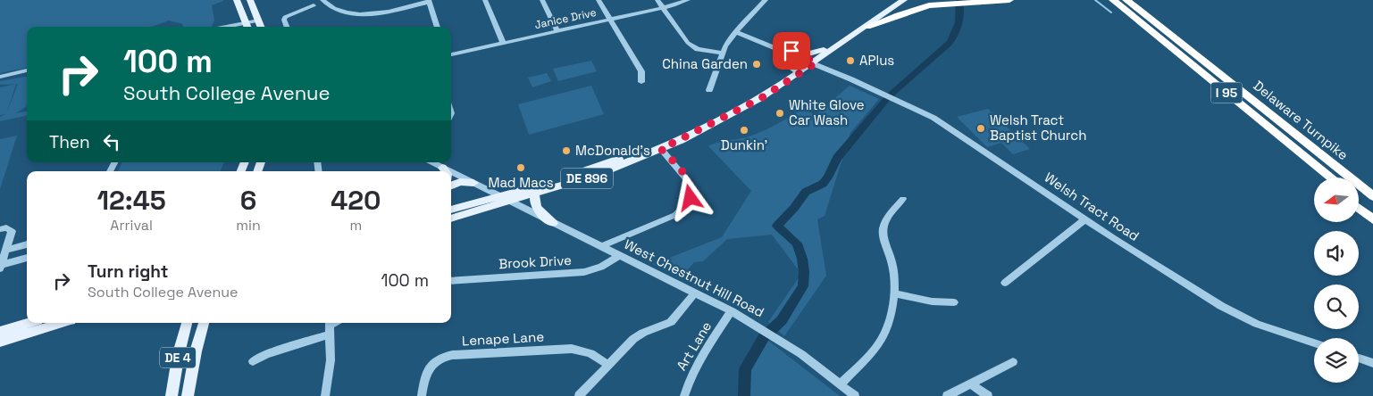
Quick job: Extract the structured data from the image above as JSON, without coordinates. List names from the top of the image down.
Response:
{
  "streets": {
    "highway": ["I 95", "Delaware Turnpike"],
    "main road": ["DE 896", "DE 4"],
    "street": [
      "Janice Drive",
      "Welsh Tract Road",
      "Brook Drive",
      "West Chestnut Hill Road",
      "Lenape Lane",
      "Art Lane"
    ]
  },
  "crossings": [
    ["DE 896", "Welsh Tract Road"],
    ["DE 896", "West Chestnut Hill Road"],
    ["Brook Drive", "West Chestnut Hill Road"],
    ["West Chestnut Hill Road", "Art Lane"]
  ],
  "places": [
    "APlus",
    "China Garden",
    "White Glove Car Wash",
    "Welsh Tract Baptist Church",
    "Dunkin'",
    "McDonald's",
    "Mad Macs"
  ],
  "north": "left",
  "page": {
    "turn": ["100 m", "South College Avenue"],
    "then": "Then",
    "eta": [
      "12:45",
      "Arrival",
      "6",
      "min",
      "420",
      "m"
    ],
    "list": [
      {
        "name": "Turn right",
        "note": "South College Avenue",
        "value": "100 m"
      }
    ]
  }
}
